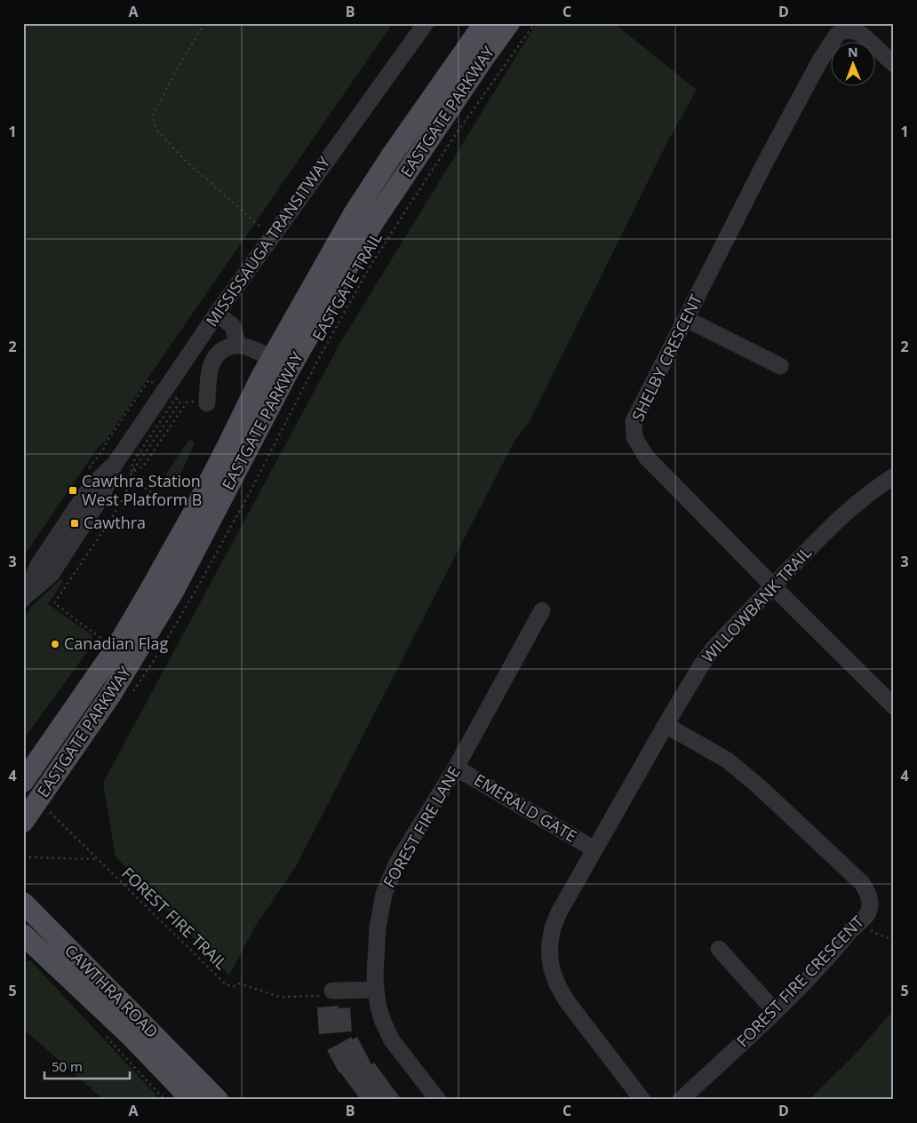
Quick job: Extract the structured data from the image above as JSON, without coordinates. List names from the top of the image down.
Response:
{
  "streets": {
    "main road": ["EASTGATE PARKWAY", "CAWTHRA ROAD"],
    "street": [
      "MISSISSAUGA TRANSITWAY",
      "SHELBY CRESCENT",
      "WILLOWBANK TRAIL",
      "EMERALD GATE",
      "FOREST FIRE LANE",
      "FOREST FIRE CRESCENT"
    ],
    "path": ["EASTGATE TRAIL", "FOREST FIRE TRAIL"]
  },
  "crossings": [
    ["SHELBY CRESCENT", "WILLOWBANK TRAIL"],
    ["WILLOWBANK TRAIL", "EMERALD GATE"],
    ["WILLOWBANK TRAIL", "FOREST FIRE CRESCENT"],
    ["EMERALD GATE", "FOREST FIRE LANE"]
  ],
  "places": {
    "transit": ["Cawthra Station West Platform B", "Cawthra"],
    "other": ["Canadian Flag"]
  },
  "scale_bar": "50 m",
  "north": "top",
  "grid": {
    "columns": [
      "A",
      "B",
      "C",
      "D"
    ],
    "rows": [
      "1",
      "2",
      "3",
      "4",
      "5"
    ]
  }
}
